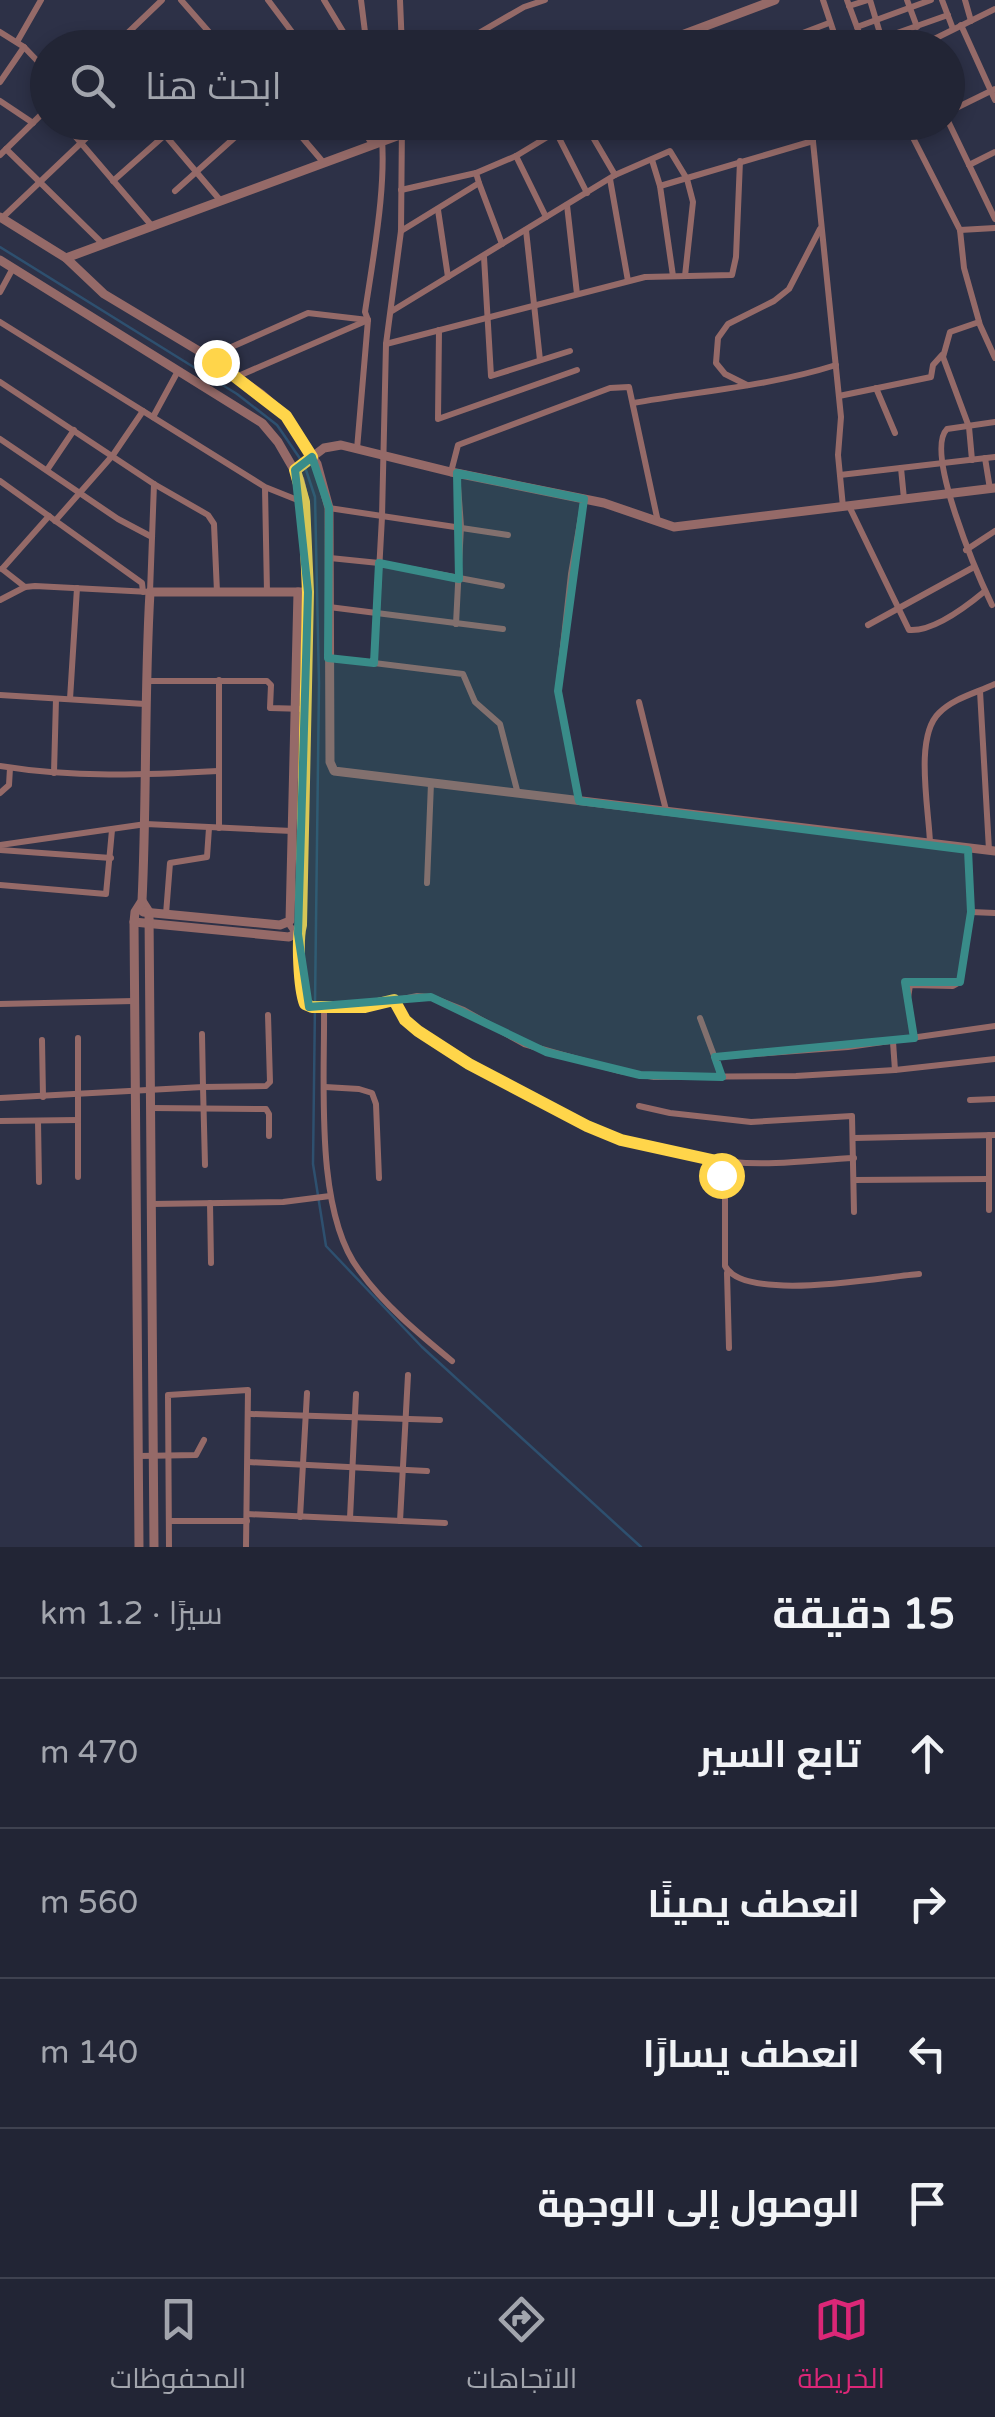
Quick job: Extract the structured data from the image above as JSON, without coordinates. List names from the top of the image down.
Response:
{
  "page": {
    "search": "ابحث هنا",
    "heading": ["15 دقيقة", "سيرًا · 1.2 km"],
    "list": [
      ["تابع السير", "470 m"],
      ["انعطف يمينًا", "560 m"],
      ["انعطف يسارًا", "140 m"],
      "الوصول إلى الوجهة"
    ],
    "nav": ["الخريطة", "الاتجاهات", "المحفوظات"]
  }
}
